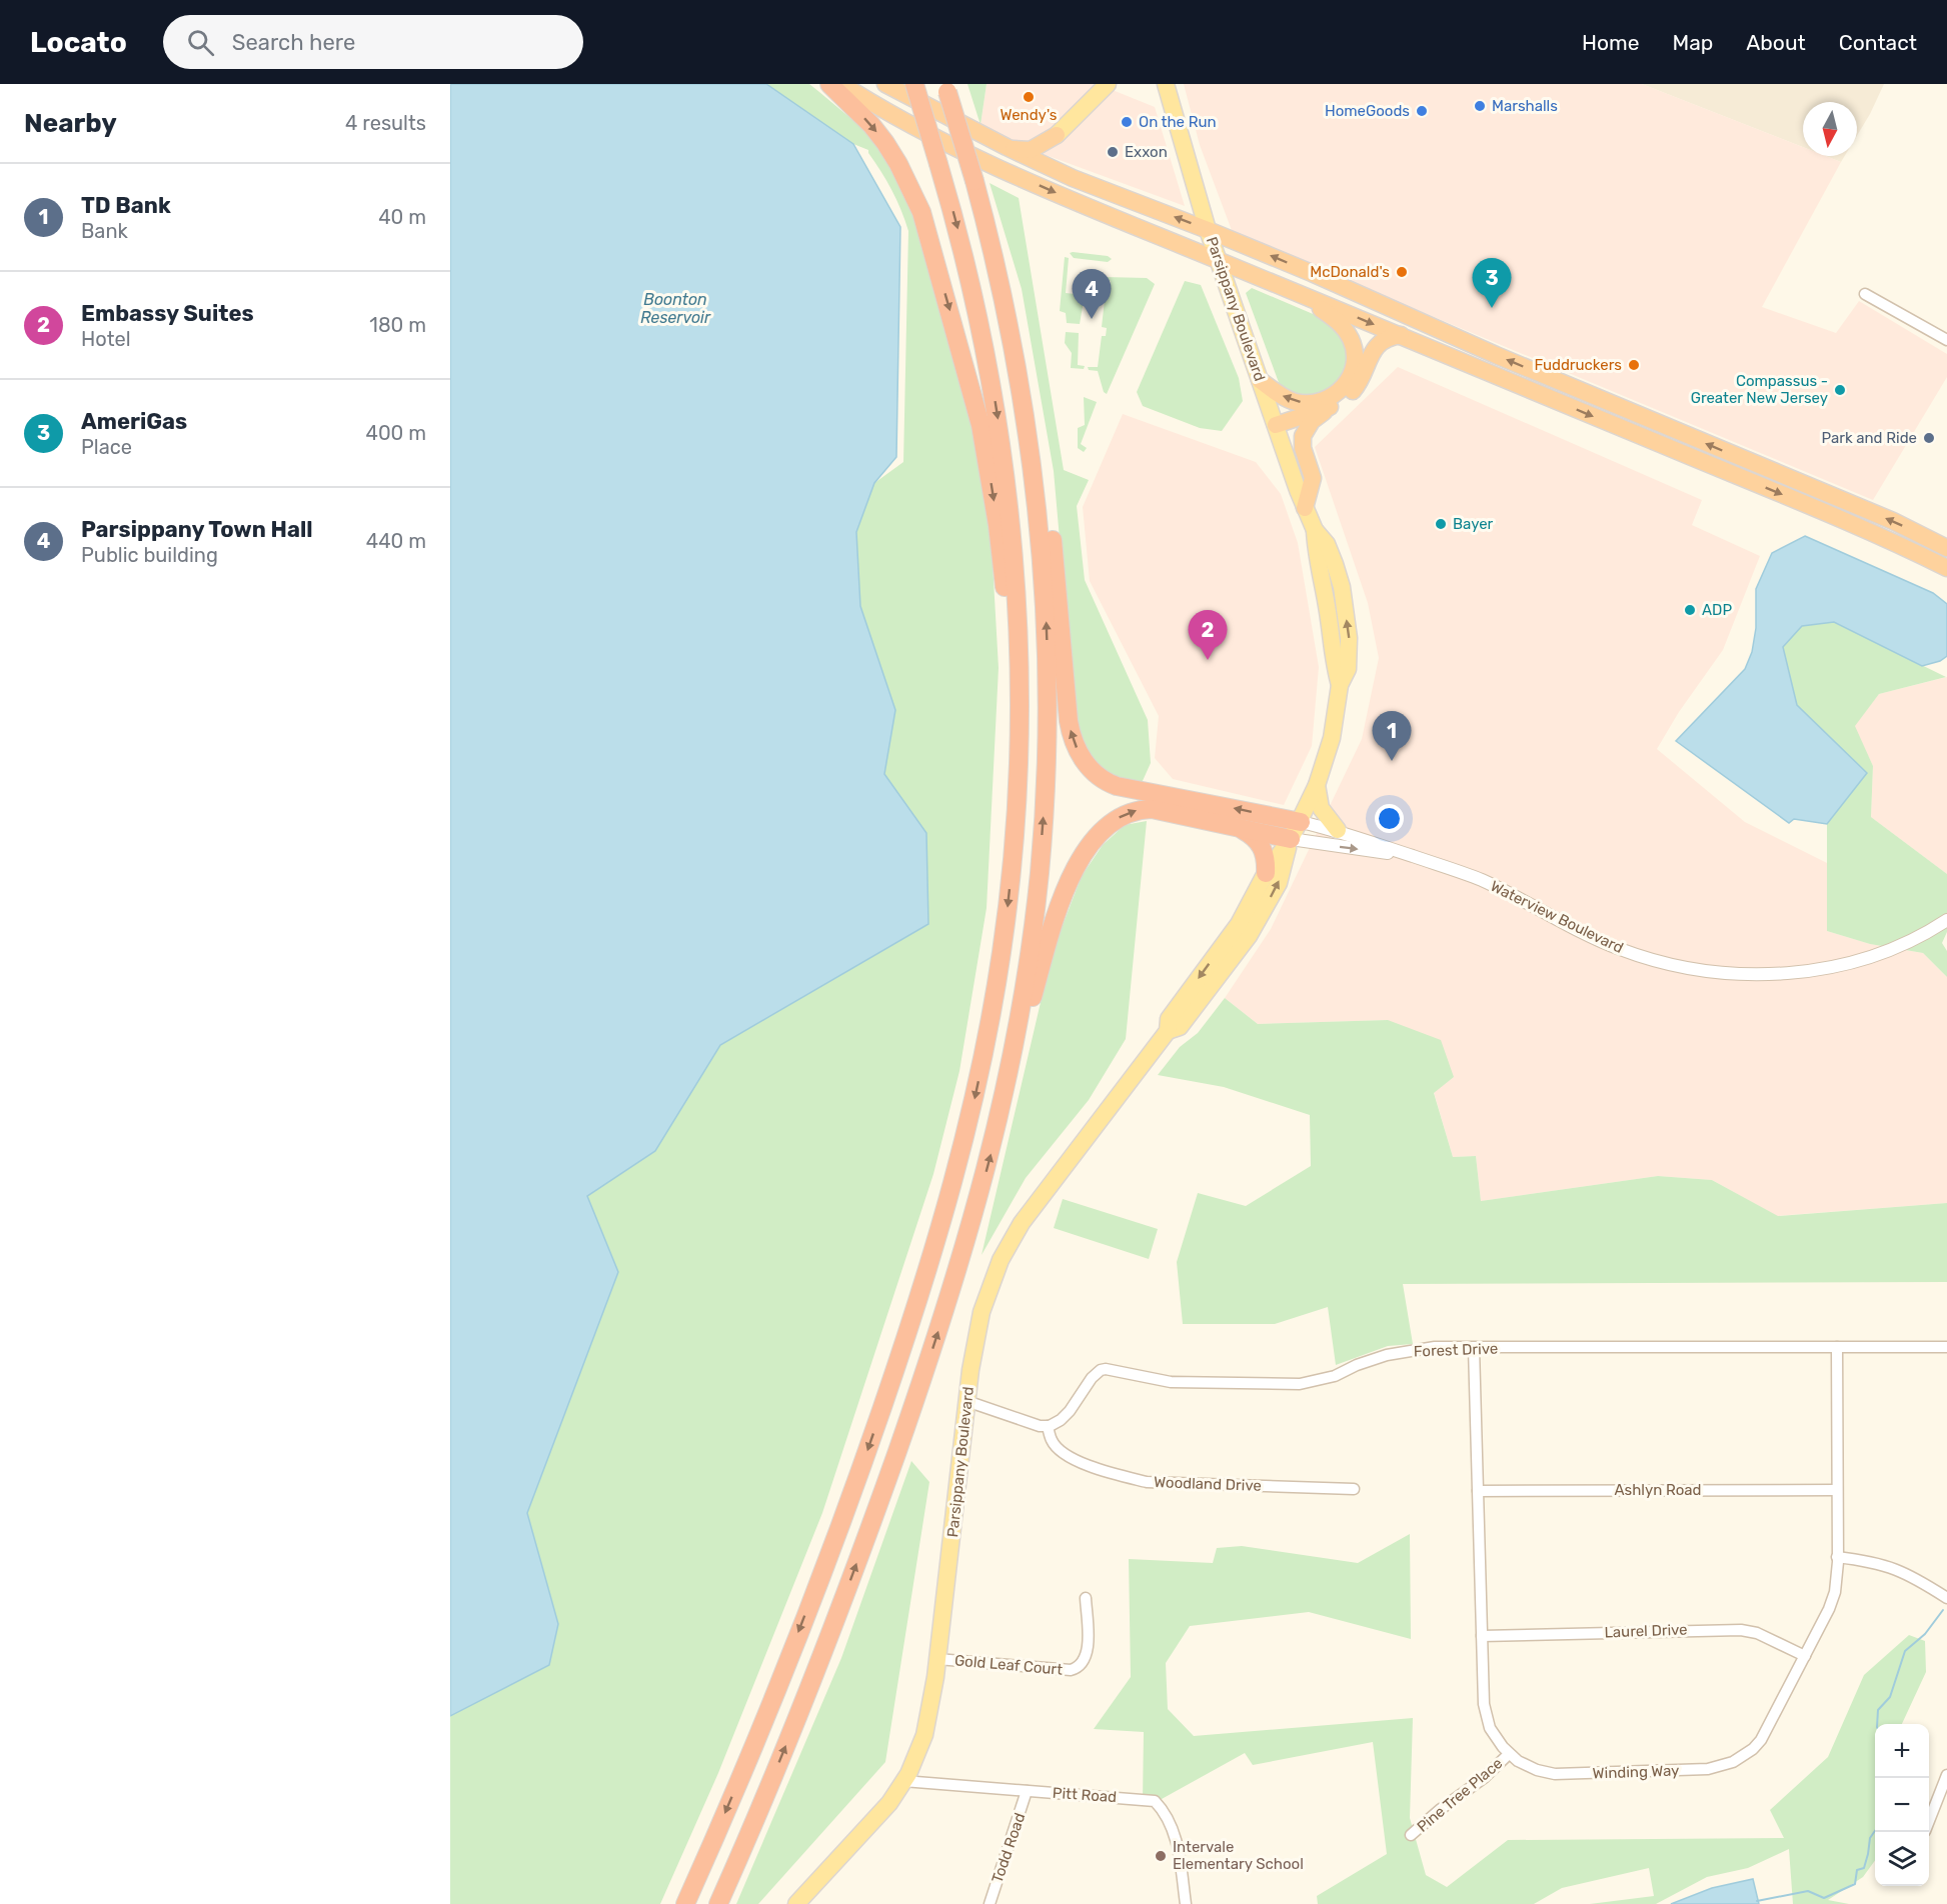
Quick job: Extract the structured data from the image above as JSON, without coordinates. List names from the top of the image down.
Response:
{
  "streets": {
    "main road": ["Parsippany Boulevard"],
    "street": [
      "Waterview Boulevard",
      "Forest Drive",
      "Woodland Drive",
      "Ashlyn Road",
      "Laurel Drive",
      "Gold Leaf Court",
      "Winding Way",
      "Pitt Road",
      "Pine Tree Place",
      "Todd Road"
    ]
  },
  "crossings": [
    ["Parsippany Boulevard", "Waterview Boulevard"],
    ["Parsippany Boulevard", "Gold Leaf Court"],
    ["Parsippany Boulevard", "Pitt Road"],
    ["Forest Drive", "Woodland Drive"],
    ["Forest Drive", "Winding Way"],
    ["Ashlyn Road", "Winding Way"],
    ["Laurel Drive", "Winding Way"],
    ["Winding Way", "Pine Tree Place"],
    ["Pitt Road", "Todd Road"]
  ],
  "water": ["Boonton Reservoir"],
  "places": [
    "Wendy's",
    "Marshalls",
    "HomeGoods",
    "On the Run",
    "Exxon",
    "McDonald's",
    "Fuddruckers",
    "Compassus - Greater New Jersey",
    "Park and Ride",
    "Bayer",
    "ADP",
    "Intervale Elementary School"
  ],
  "north": "bottom",
  "page": {
    "header": "Locato",
    "search": "Search here",
    "nav": [
      "Home",
      "Map",
      "About",
      "Contact"
    ],
    "heading": ["Nearby", "4 results"],
    "list": [
      {
        "mark": "1",
        "name": "TD Bank",
        "note": "Bank",
        "value": "40 m"
      },
      {
        "mark": "2",
        "name": "Embassy Suites",
        "note": "Hotel",
        "value": "180 m"
      },
      {
        "mark": "3",
        "name": "AmeriGas",
        "note": "Place",
        "value": "400 m"
      },
      {
        "mark": "4",
        "name": "Parsippany Town Hall",
        "note": "Public building",
        "value": "440 m"
      }
    ],
    "pins": [
      "3",
      "4",
      "2",
      "1"
    ],
    "map_buttons": ["+", "−"]
  }
}
